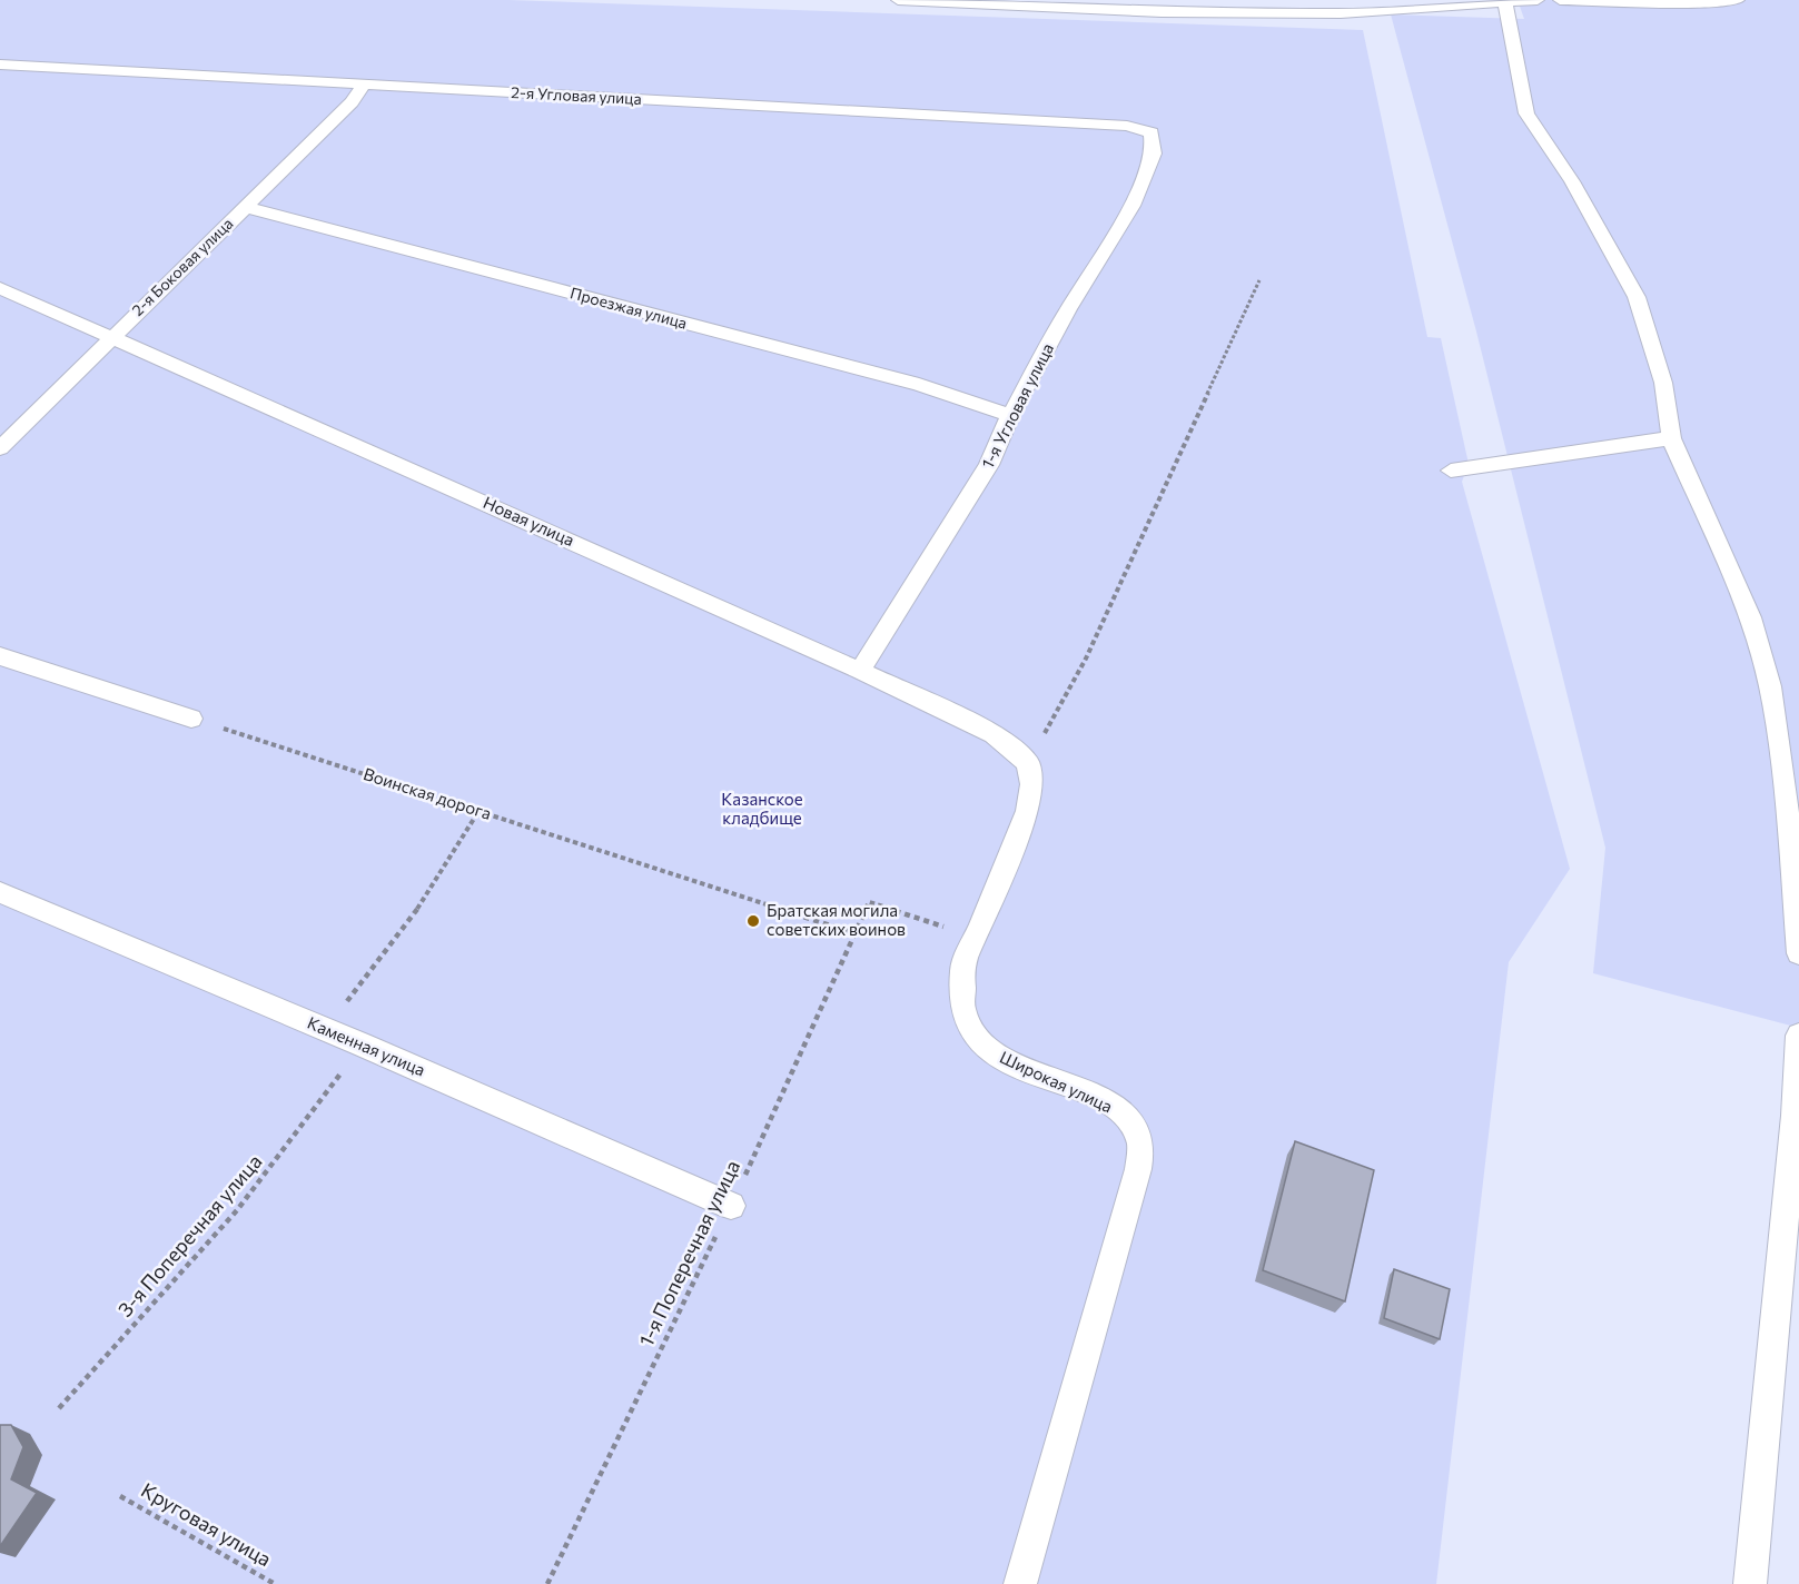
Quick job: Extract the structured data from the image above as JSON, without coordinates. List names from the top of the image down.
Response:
{
  "streets": {
    "lane": [
      "2-я Угловая улица",
      "2-я Боковая улица",
      "Проезжая улица",
      "1-я Угловая улица",
      "Новая улица",
      "Каменная улица",
      "Широкая улица"
    ],
    "path": [
      "Воинская дорога",
      "3-я Поперечная улица",
      "1-я Поперечная улица",
      "Круговая улица"
    ]
  },
  "crossings": [
    ["2-я Угловая улица", "2-я Боковая улица"],
    ["2-я Угловая улица", "1-я Угловая улица"],
    ["2-я Боковая улица", "Проезжая улица"],
    ["2-я Боковая улица", "Новая улица"],
    ["Проезжая улица", "1-я Угловая улица"],
    ["1-я Угловая улица", "Новая улица"],
    ["Новая улица", "Широкая улица"],
    ["Воинская дорога", "1-я Поперечная улица"],
    ["Каменная улица", "3-я Поперечная улица"],
    ["Каменная улица", "1-я Поперечная улица"],
    ["Широкая улица", "1-я Поперечная улица"]
  ],
  "parks": ["Казанское кладбище"],
  "places": ["Братская могила советских воинов"]
}
